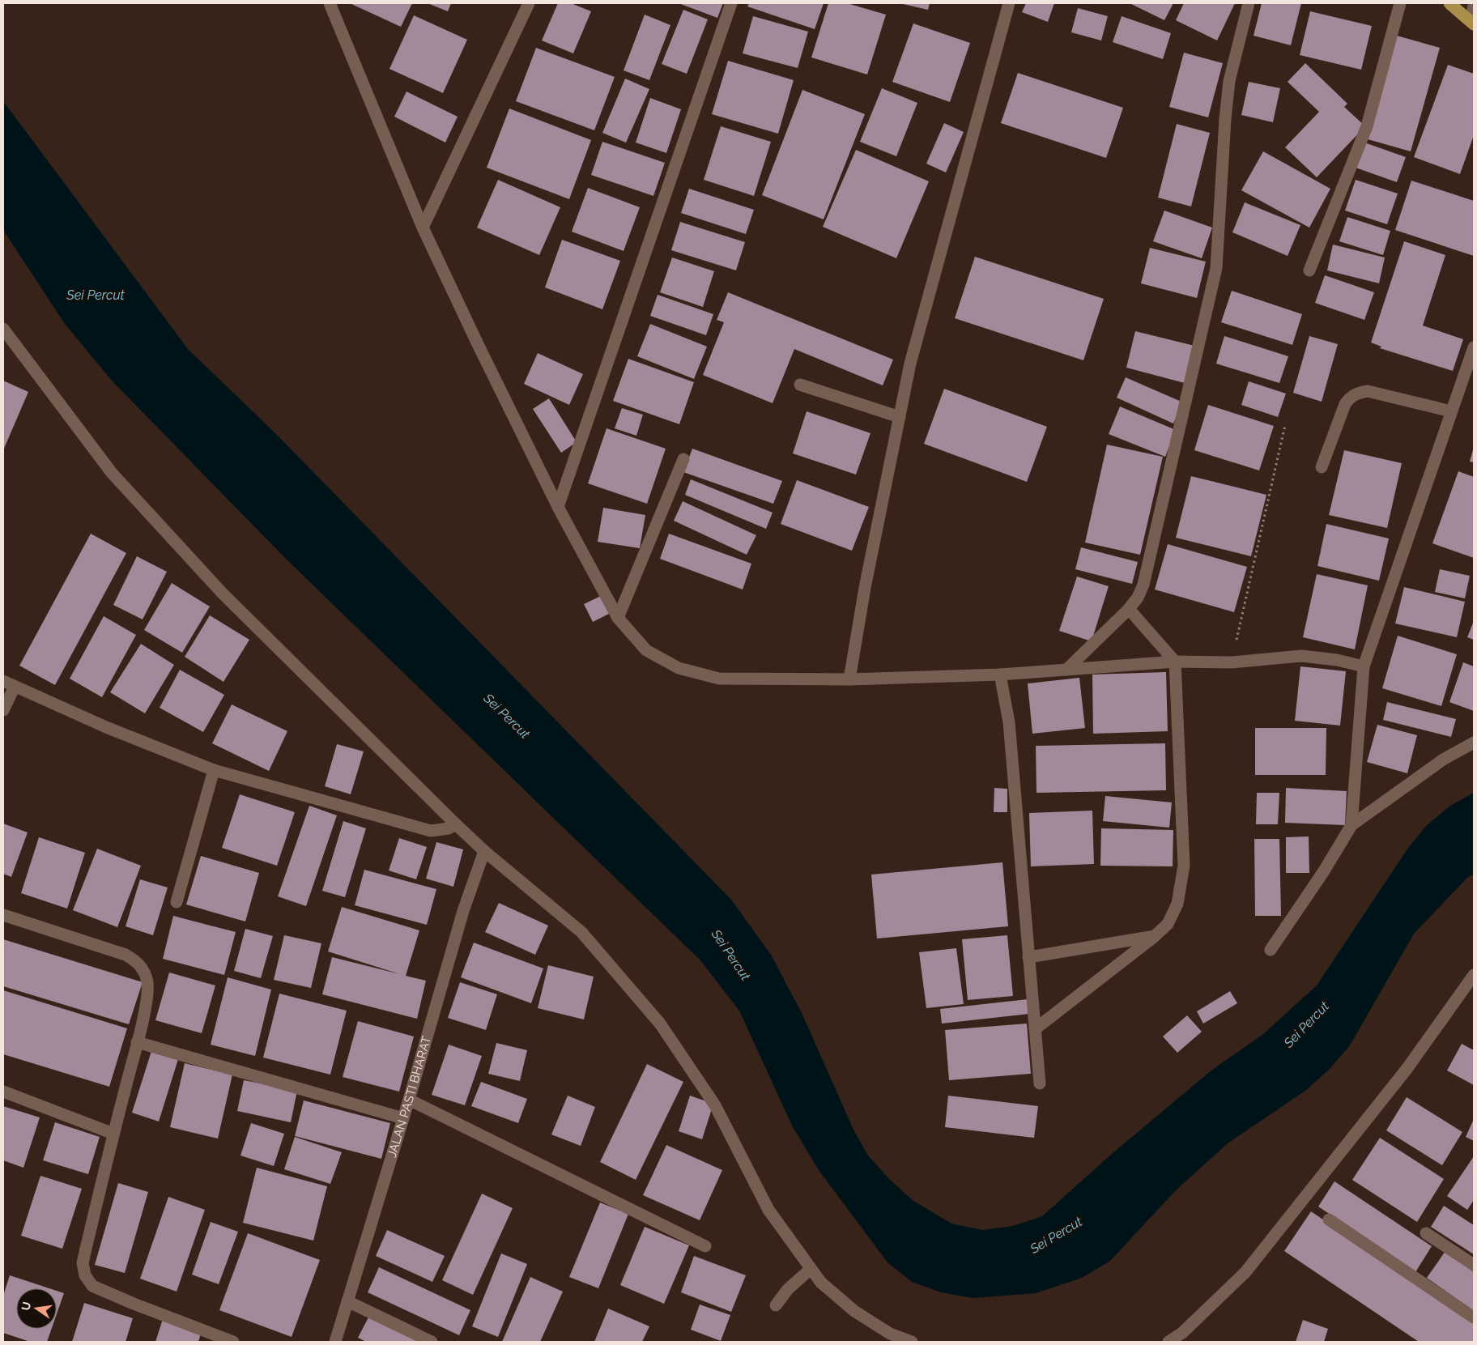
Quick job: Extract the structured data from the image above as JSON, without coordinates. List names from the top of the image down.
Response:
{
  "streets": {
    "street": ["JALAN PASTI BHARAT"]
  },
  "water": ["Sei Percut"],
  "north": "left"
}
